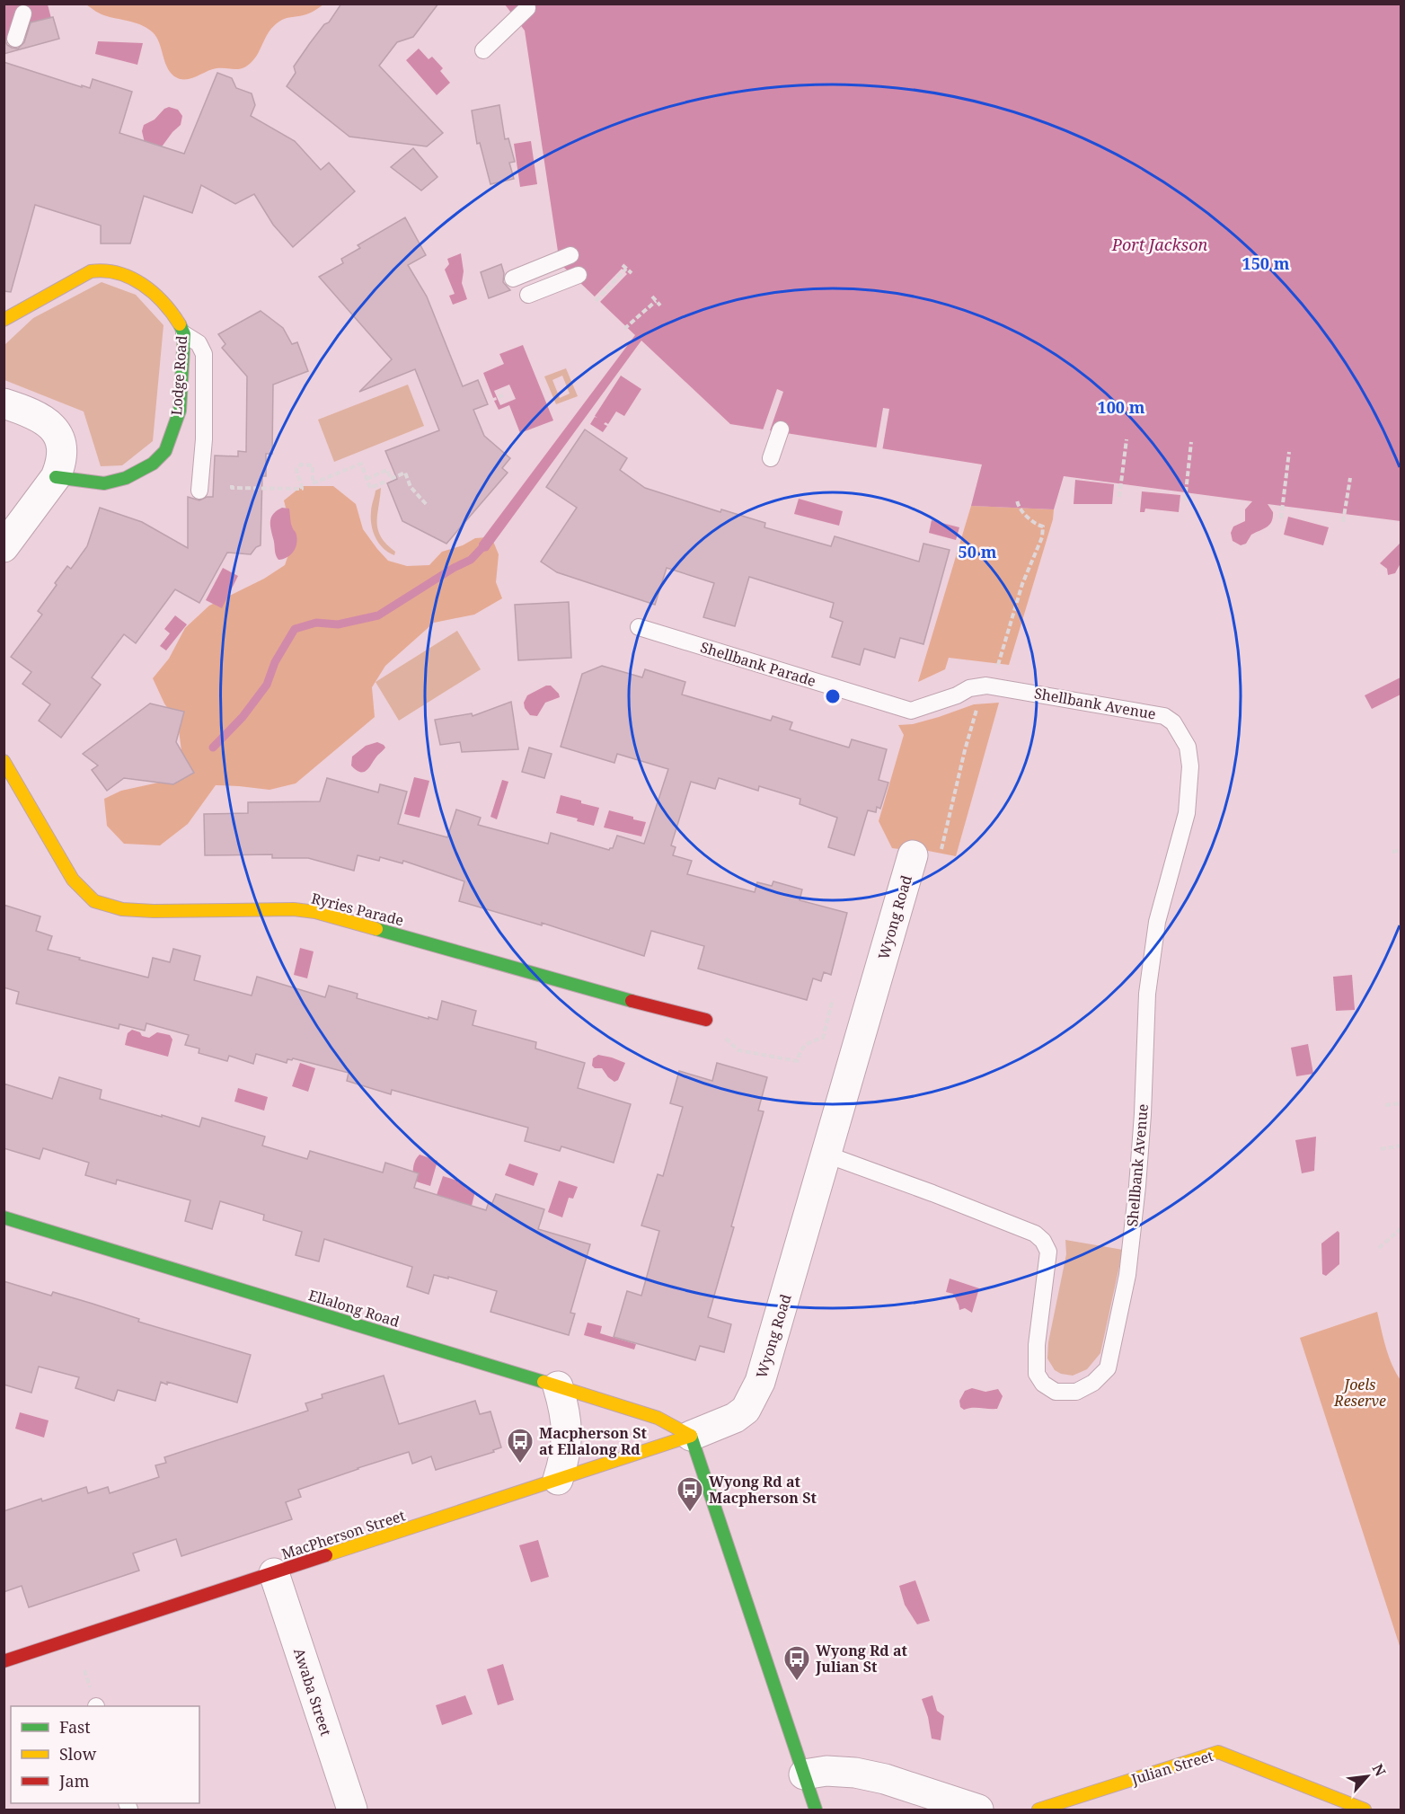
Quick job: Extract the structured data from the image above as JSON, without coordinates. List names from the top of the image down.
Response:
{
  "streets": {
    "street": [
      "Lodge Road",
      "Ryries Parade",
      "Wyong Road",
      "Ellalong Road",
      "MacPherson Street",
      "Awaba Street",
      "Julian Street"
    ],
    "lane": ["Shellbank Parade", "Shellbank Avenue"]
  },
  "crossings": [
    ["Shellbank Parade", "Shellbank Avenue"],
    ["Shellbank Avenue", "Wyong Road"],
    ["Wyong Road", "Ellalong Road"],
    ["Wyong Road", "MacPherson Street"],
    ["Ellalong Road", "MacPherson Street"],
    ["MacPherson Street", "Awaba Street"]
  ],
  "water": ["Port Jackson"],
  "parks": ["Joels Reserve"],
  "places": {
    "bus stop": ["Macpherson St at Ellalong Rd", "Wyong Rd at Macpherson St", "Wyong Rd at Julian St"]
  },
  "legend": ["Fast", "Slow", "Jam"],
  "north": "top right",
  "rings": ["150 m", "100 m", "50 m"]
}
